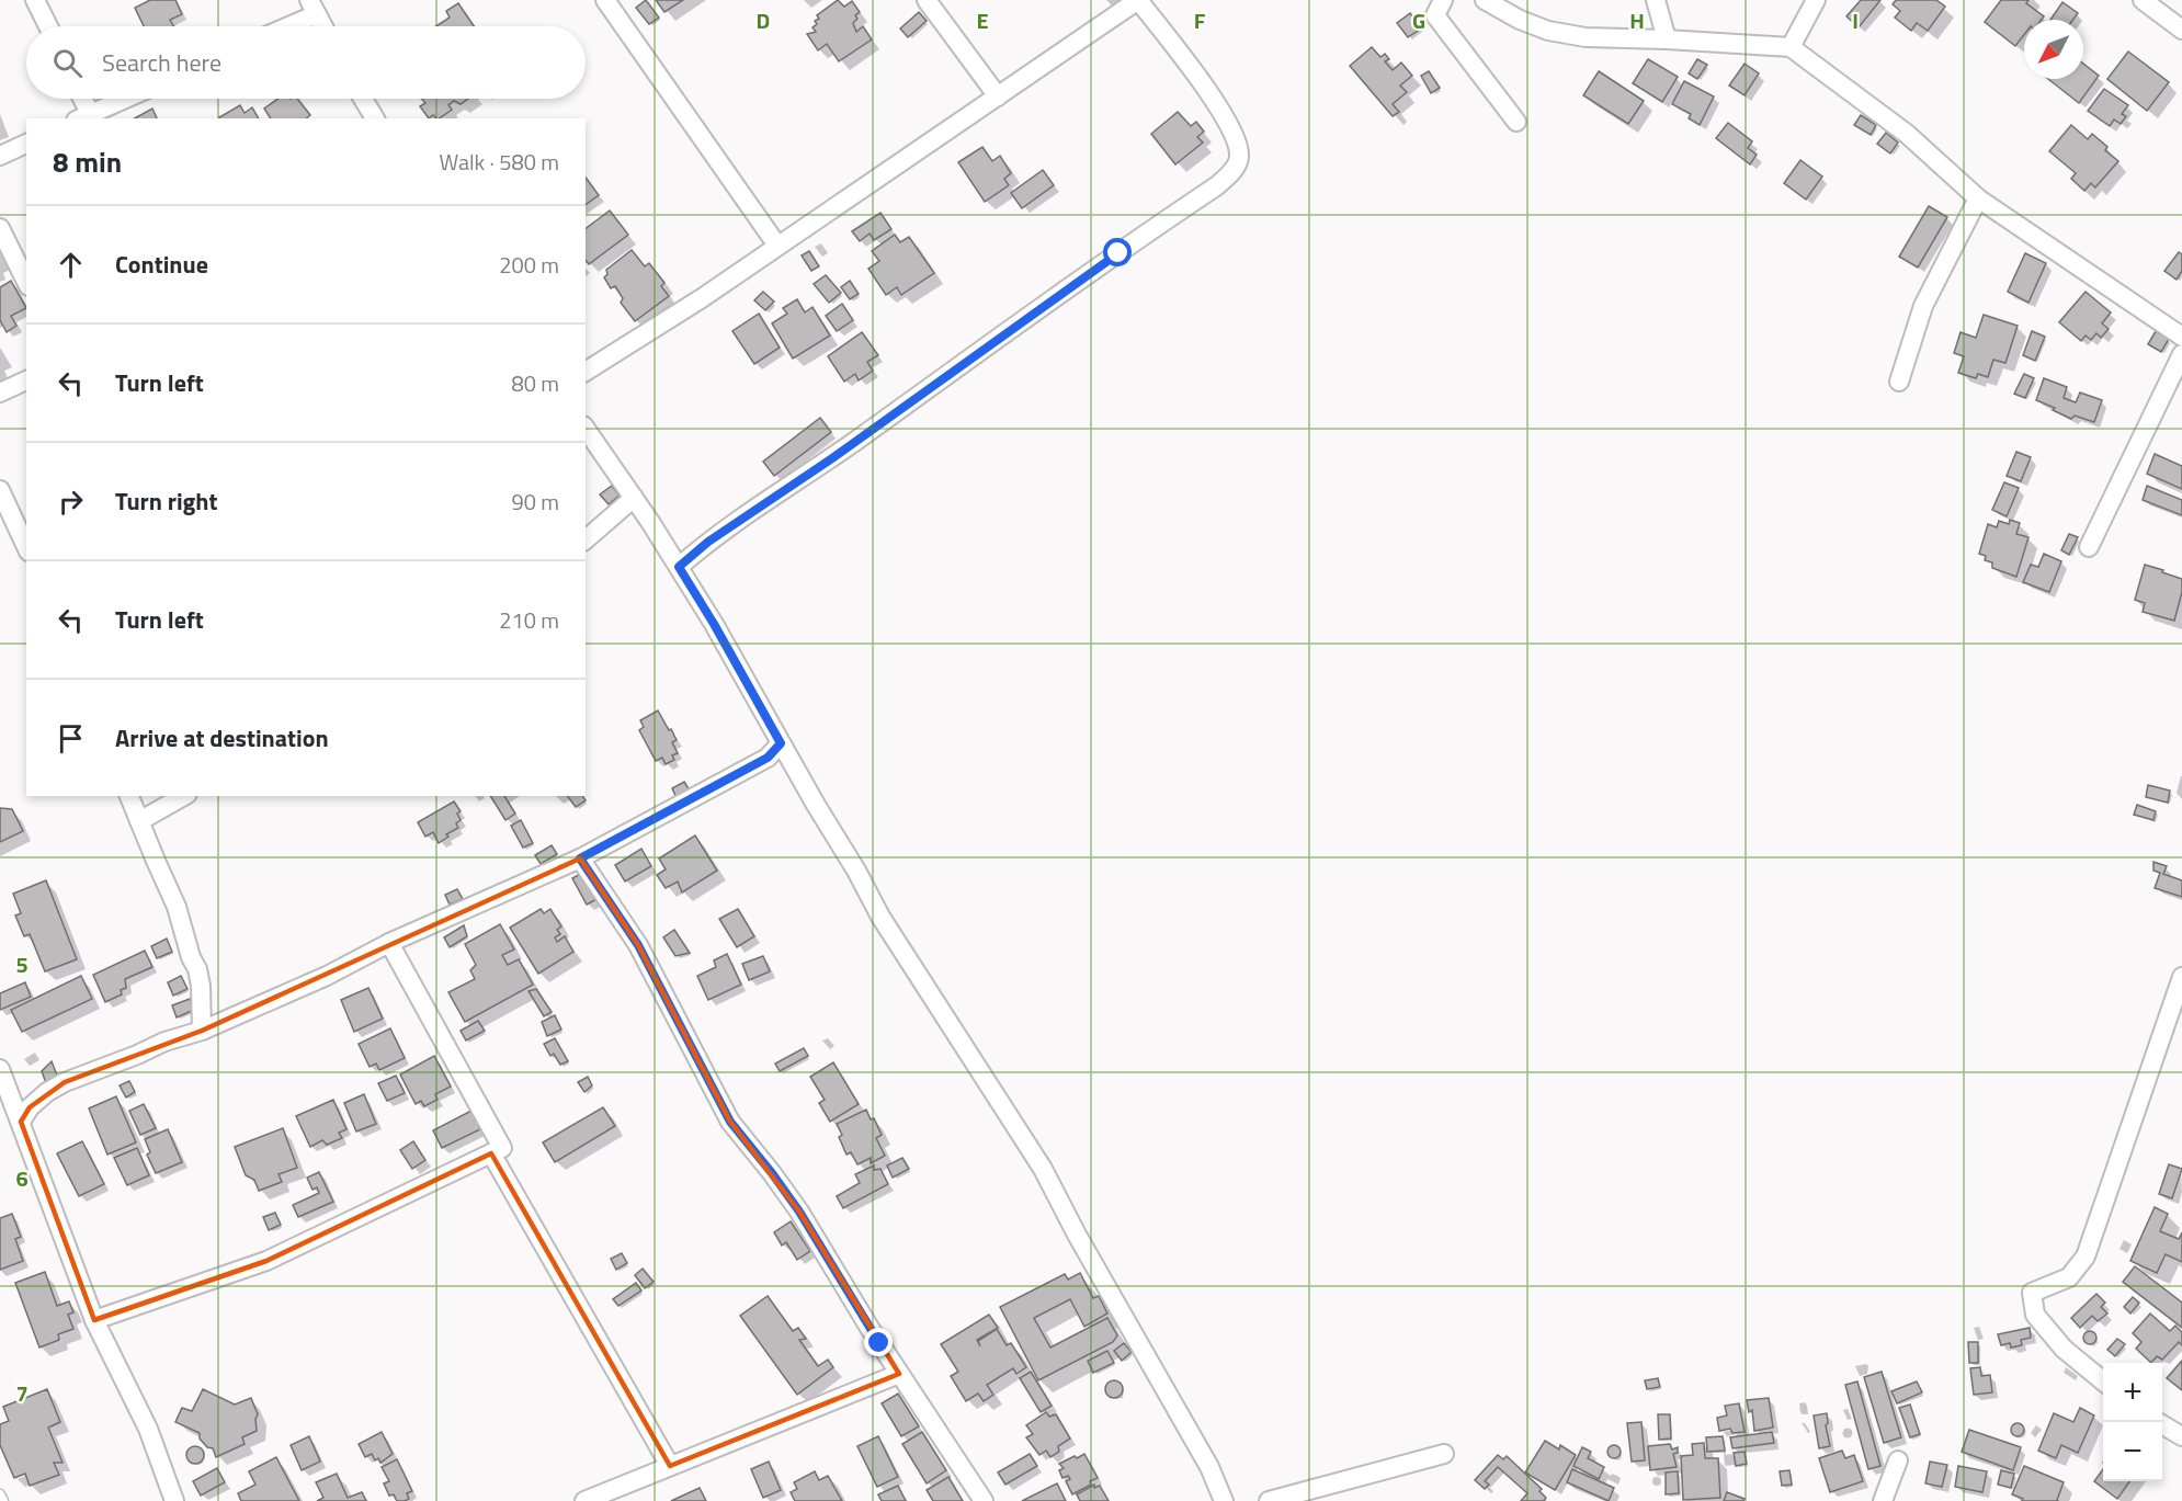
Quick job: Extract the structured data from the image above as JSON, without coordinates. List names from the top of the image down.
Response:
{
  "north": "bottom left",
  "page": {
    "search": "Search here",
    "heading": ["8 min", "Walk · 580 m"],
    "list": [
      ["Continue", "200 m"],
      ["Turn left", "80 m"],
      ["Turn right", "90 m"],
      ["Turn left", "210 m"],
      "Arrive at destination"
    ],
    "map_buttons": ["+", "−"]
  },
  "grid": {
    "columns": [
      "D",
      "E",
      "F",
      "G",
      "H",
      "I"
    ],
    "rows": ["5", "6", "7"]
  }
}
